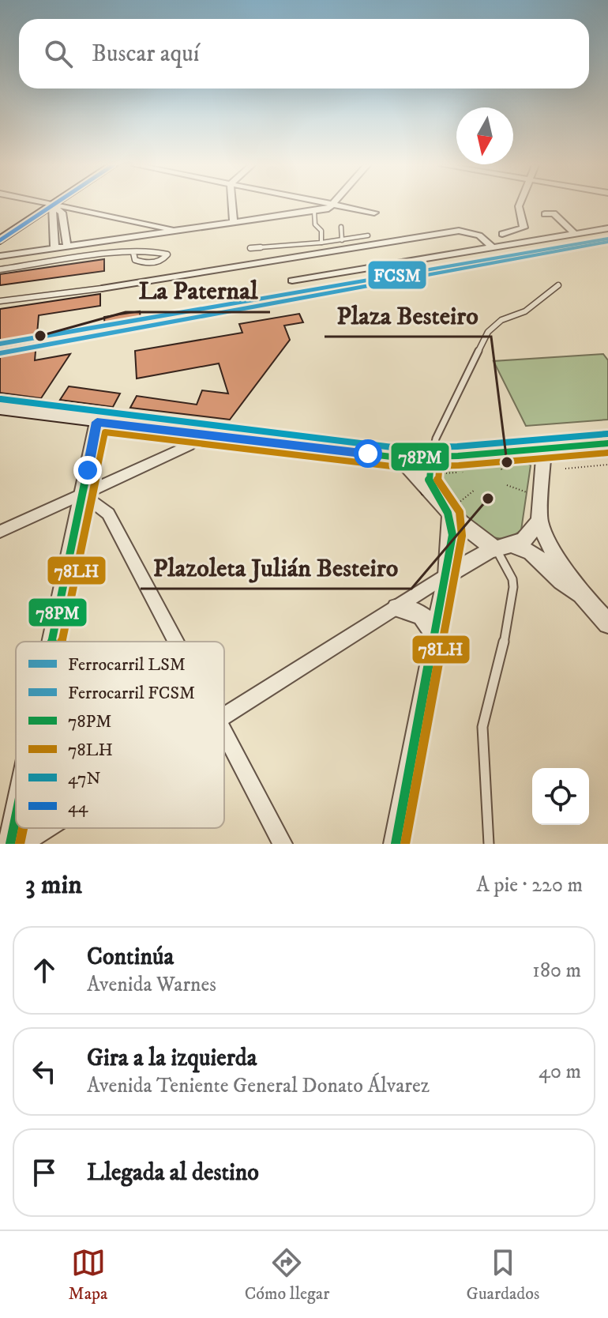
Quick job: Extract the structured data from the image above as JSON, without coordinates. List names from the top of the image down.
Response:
{
  "places": ["La Paternal", "Plaza Besteiro", "Plazoleta Julián Besteiro"],
  "lines": [
    "transit line 44",
    "rail line FCSM",
    "rail line LSM",
    "transit line 47N",
    "transit line 78PM",
    "transit line 78LH"
  ],
  "legend": [
    "Ferrocarril LSM",
    "Ferrocarril FCSM",
    "78PM",
    "78LH",
    "47N",
    "44"
  ],
  "north": "bottom",
  "page": {
    "search": "Buscar aquí",
    "heading": ["3 min", "A pie · 220 m"],
    "list": [
      ["Continúa", "Avenida Warnes", "180 m"],
      ["Gira a la izquierda", "Avenida Teniente General Donato Álvarez", "40 m"],
      "Llegada al destino"
    ],
    "nav": ["Mapa", "Cómo llegar", "Guardados"]
  }
}
